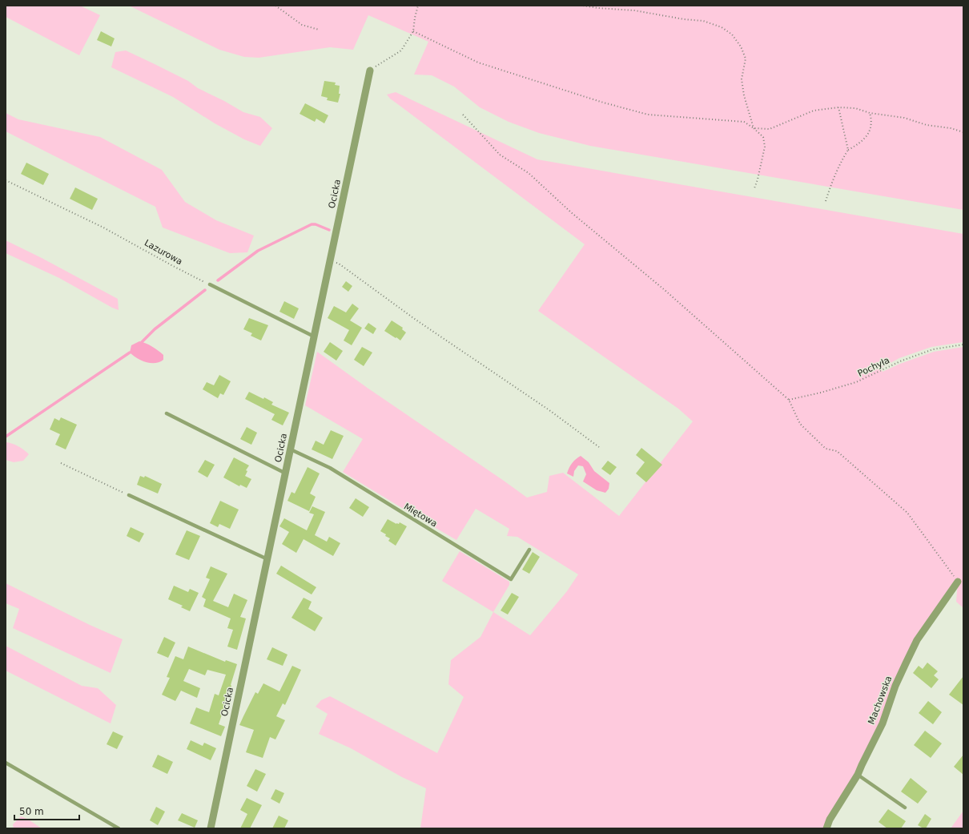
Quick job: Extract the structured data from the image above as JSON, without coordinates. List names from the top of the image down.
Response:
{
  "streets": {
    "street": ["Ocicka", "Machowska"],
    "lane": ["Miętowa"],
    "path": ["Lazurowa", "Pochyła"]
  },
  "crossings": [
    ["Ocicka", "Miętowa"]
  ],
  "scale_bar": "50 m"
}
